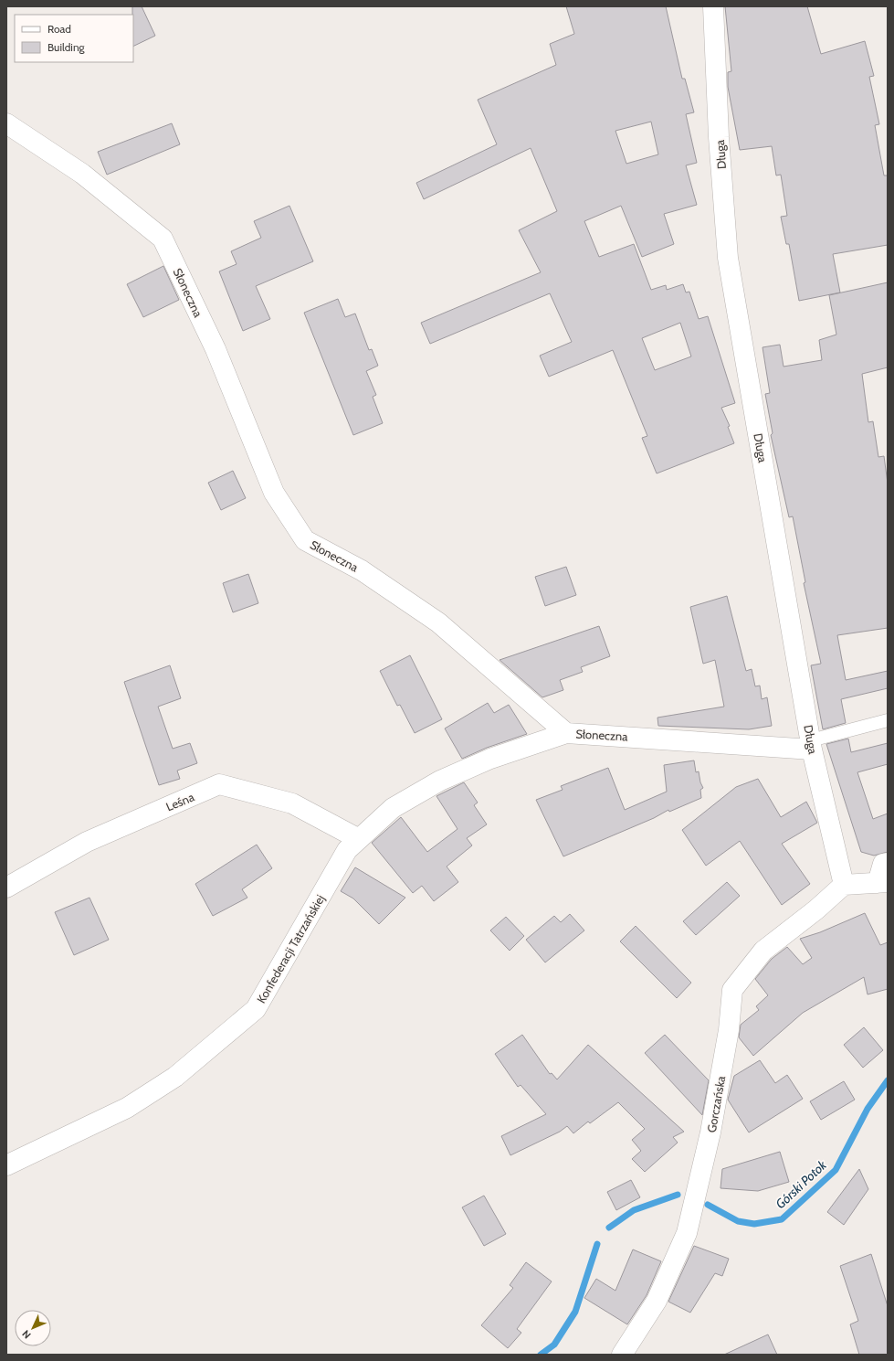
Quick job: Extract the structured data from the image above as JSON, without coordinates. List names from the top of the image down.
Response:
{
  "streets": {
    "street": [
      "Długa",
      "Słoneczna",
      "Leśna",
      "Konfederacji Tatrzańskiej",
      "Gorczańska"
    ]
  },
  "crossings": [
    ["Długa", "Słoneczna"],
    ["Długa", "Gorczańska"],
    ["Słoneczna", "Konfederacji Tatrzańskiej"],
    ["Leśna", "Konfederacji Tatrzańskiej"]
  ],
  "water": ["Górski Potok"],
  "legend": ["Road", "Building"],
  "north": "bottom left"
}
